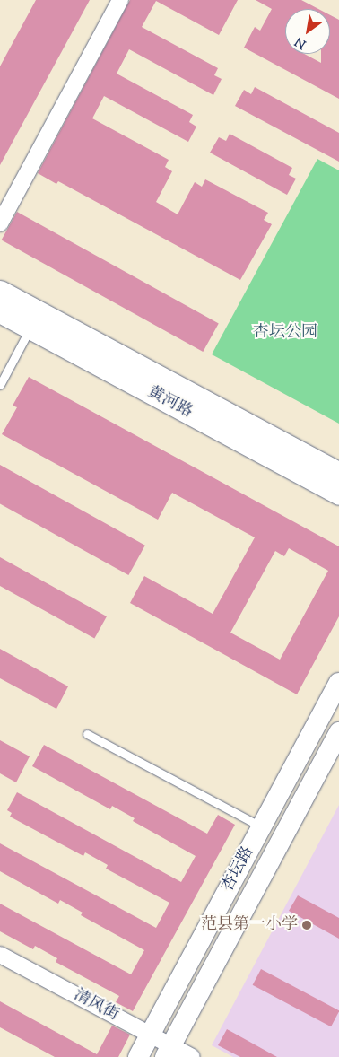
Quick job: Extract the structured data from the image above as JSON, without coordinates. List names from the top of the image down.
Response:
{
  "streets": {
    "main road": ["黄河路"],
    "street": ["杏坛路", "清风街"]
  },
  "crossings": [
    ["杏坛路", "清风街"]
  ],
  "parks": ["杏坛公园"],
  "places": ["范县第一小学"],
  "north": "bottom left"
}
